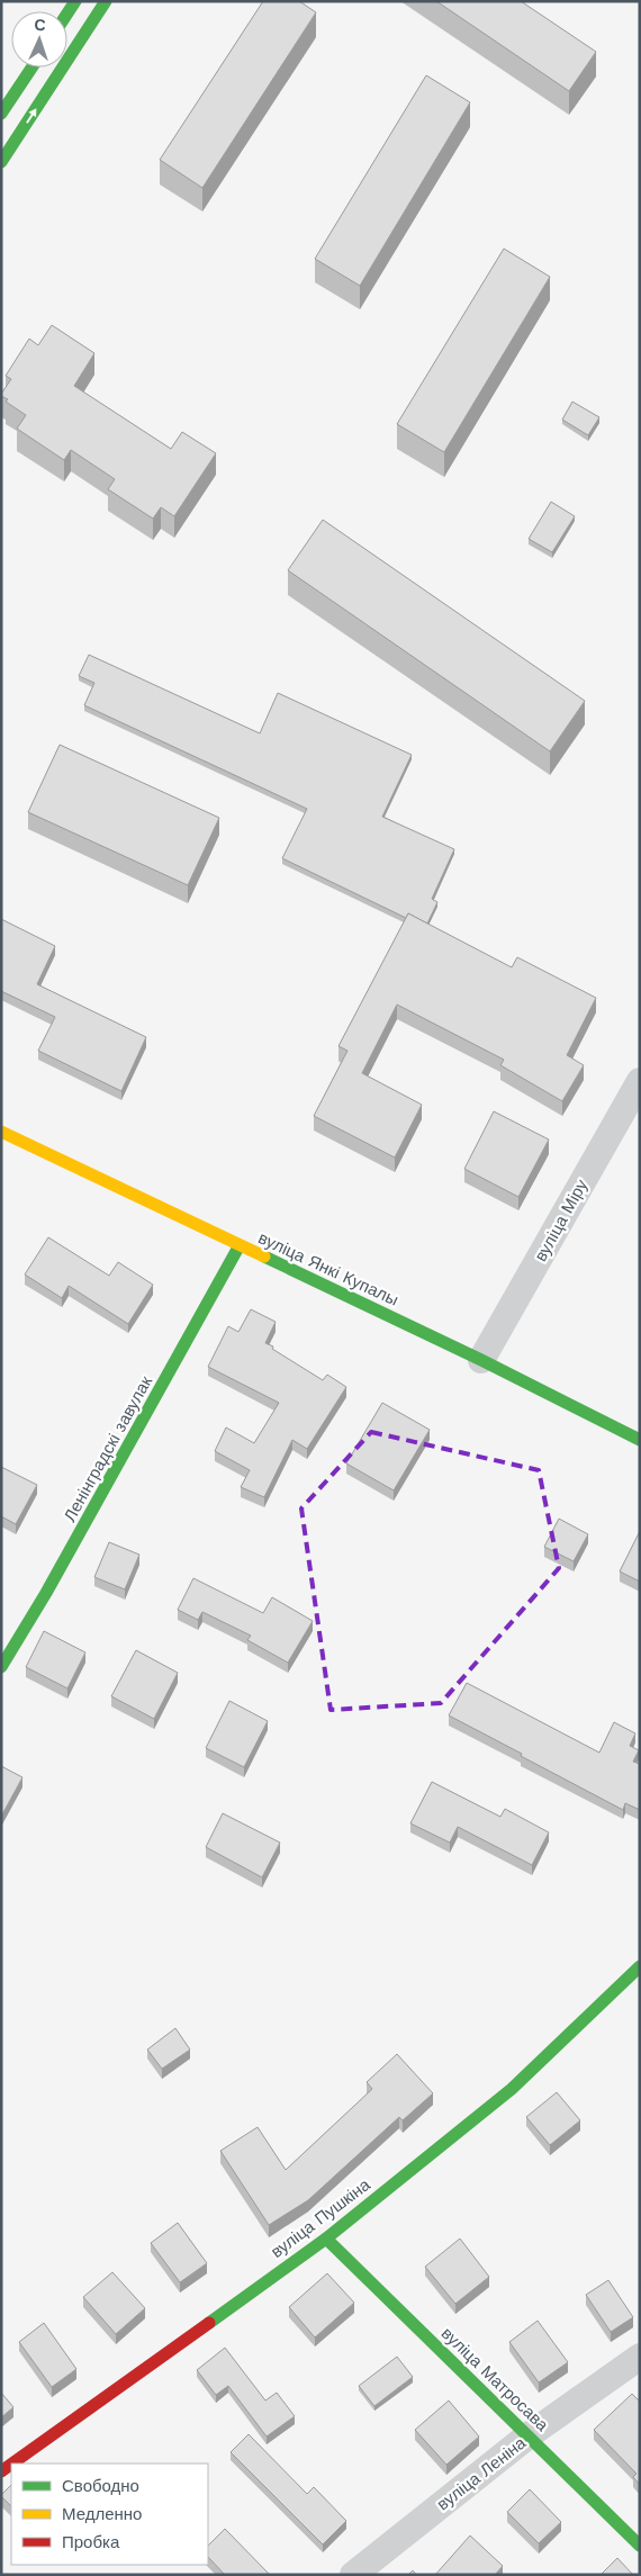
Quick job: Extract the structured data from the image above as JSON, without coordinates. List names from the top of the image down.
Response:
{
  "streets": {
    "street": [
      "вуліца Міру",
      "вуліца Янкі Купалы",
      "Ленінградскі завулак",
      "вуліца Пушкіна",
      "вуліца Матросава",
      "вуліца Леніна"
    ]
  },
  "crossings": [
    ["вуліца Міру", "вуліца Янкі Купалы"],
    ["вуліца Янкі Купалы", "Ленінградскі завулак"],
    ["вуліца Пушкіна", "вуліца Матросава"],
    ["вуліца Матросава", "вуліца Леніна"]
  ],
  "legend": ["Свободно", "Медленно", "Пробка"],
  "north": "top"
}
